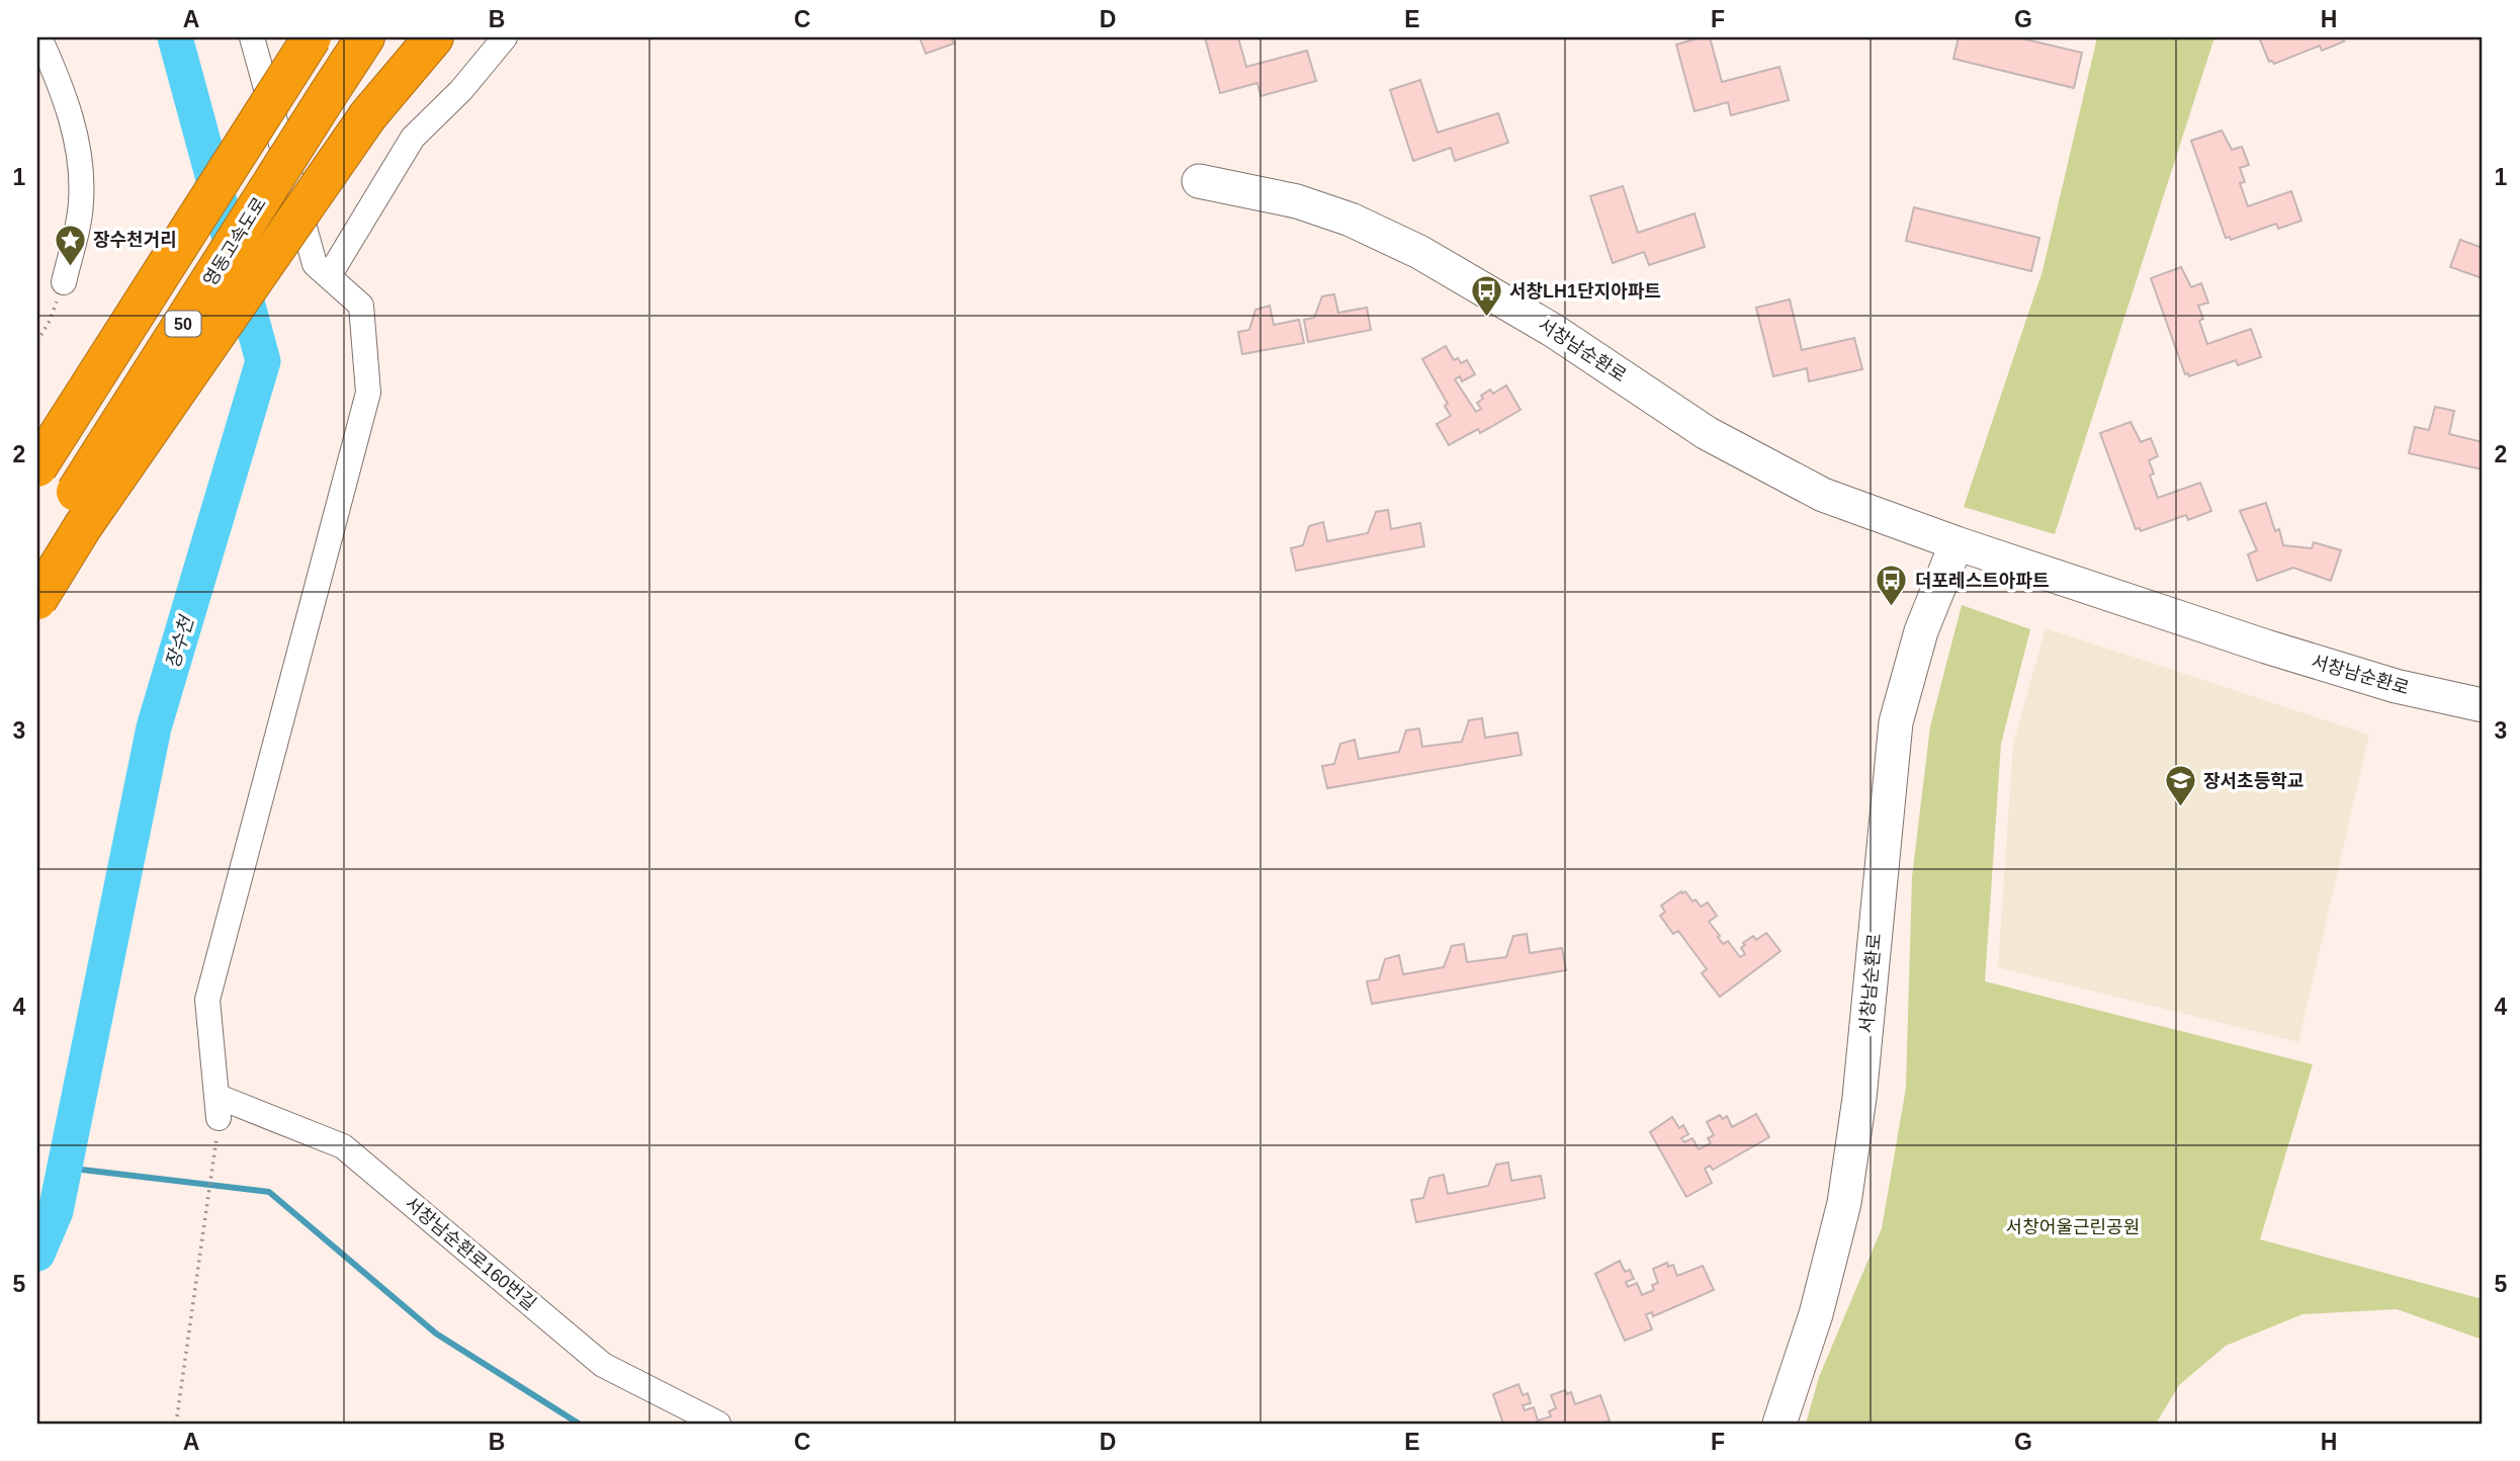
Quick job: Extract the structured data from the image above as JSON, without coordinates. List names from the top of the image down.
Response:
{
  "streets": {
    "highway": ["영동고속도로", "50"],
    "street": ["서창남순환로", "서창남순환로160번길"]
  },
  "water": ["장수천"],
  "parks": ["서창어울근린공원"],
  "places": {
    "place": ["장수천거리"],
    "bus stop": ["서창LH1단지아파트", "더포레스트아파트"],
    "school or university": ["장서초등학교"]
  },
  "grid": {
    "columns": [
      "A",
      "B",
      "C",
      "D",
      "E",
      "F",
      "G",
      "H"
    ],
    "rows": [
      "1",
      "2",
      "3",
      "4",
      "5"
    ]
  }
}
